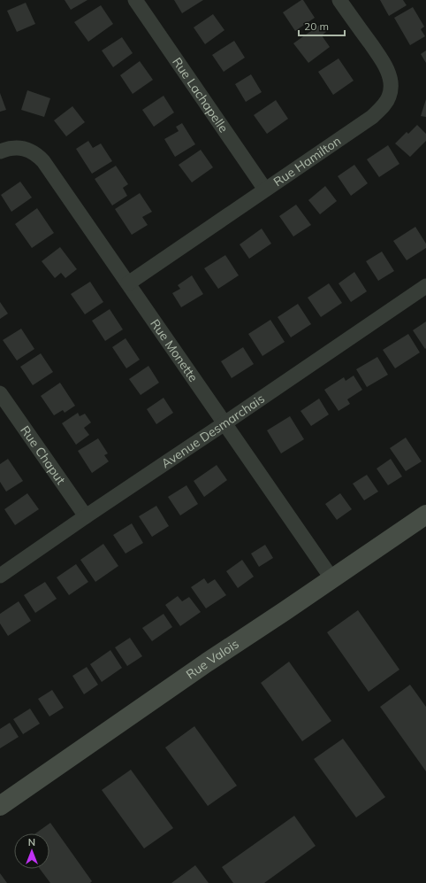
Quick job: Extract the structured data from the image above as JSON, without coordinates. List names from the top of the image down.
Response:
{
  "streets": {
    "street": [
      "Rue Lachapelle",
      "Rue Hamilton",
      "Rue Monette",
      "Avenue Desmarchais",
      "Rue Chaput",
      "Rue Valois"
    ]
  },
  "crossings": [
    ["Rue Lachapelle", "Rue Hamilton"],
    ["Rue Hamilton", "Rue Monette"],
    ["Rue Monette", "Avenue Desmarchais"],
    ["Rue Monette", "Rue Valois"],
    ["Avenue Desmarchais", "Rue Chaput"]
  ],
  "scale_bar": "20 m",
  "north": "top"
}
